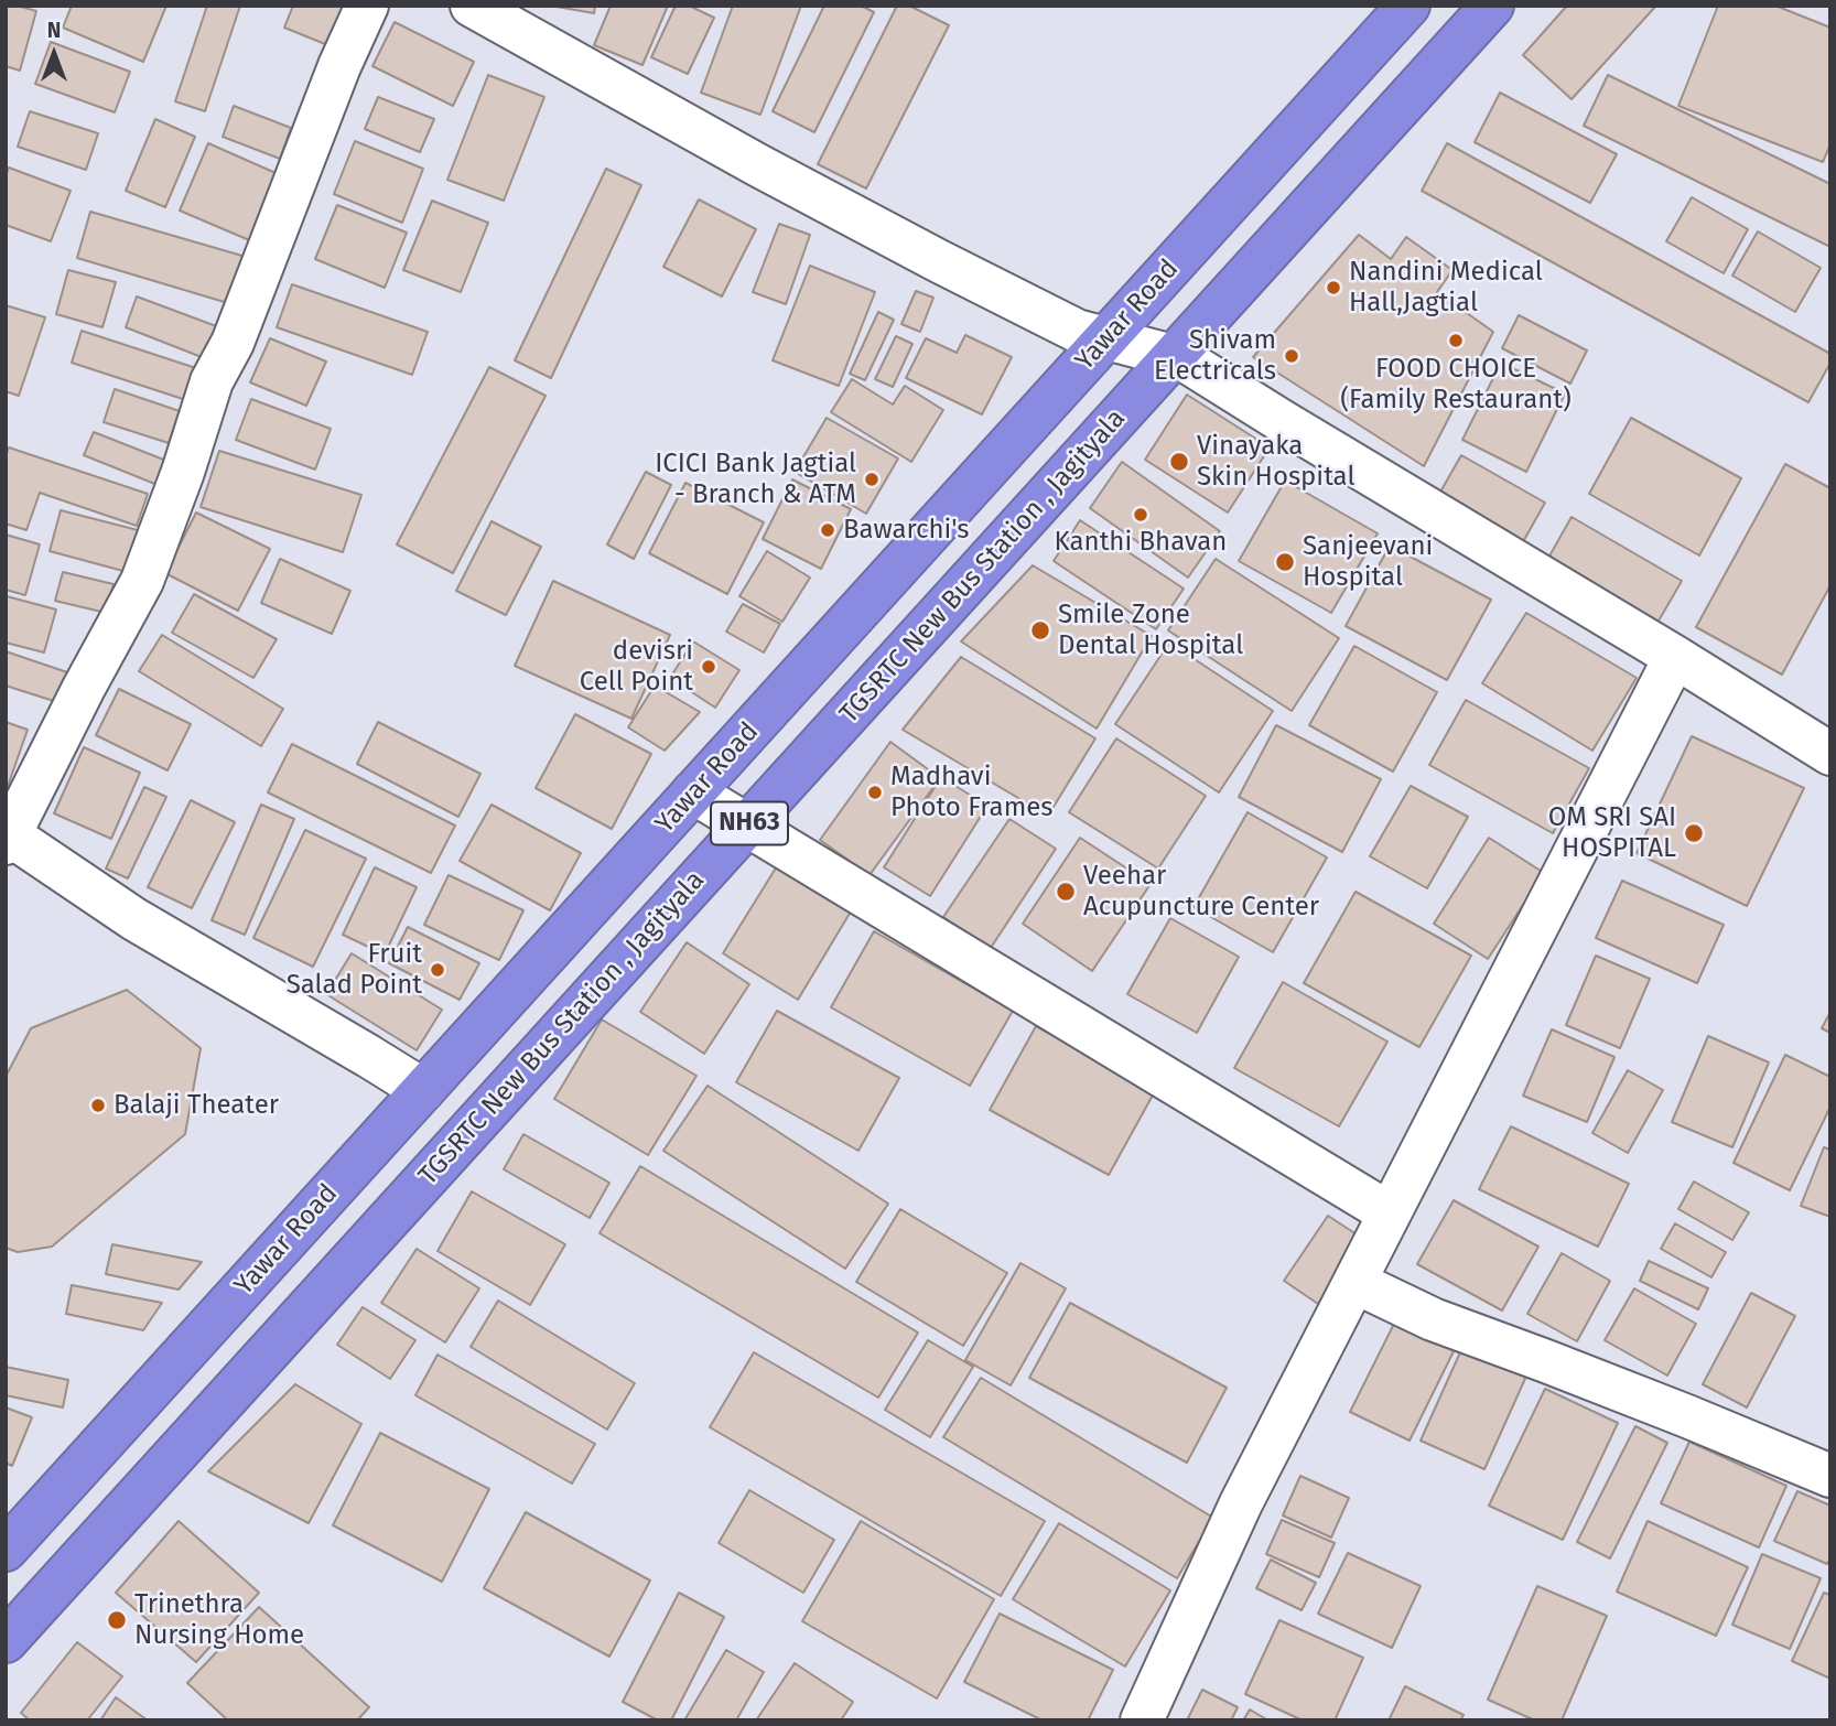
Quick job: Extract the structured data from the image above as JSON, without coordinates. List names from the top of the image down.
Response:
{
  "streets": {
    "highway": ["Yawar Road", "TGSRTC New Bus Station , Jagityala", "NH63"]
  },
  "places": [
    "Nandini Medical Hall,Jagtial",
    "FOOD CHOICE (Family Restaurant)",
    "Shivam Electricals",
    "Vinayaka Skin Hospital",
    "ICICI Bank Jagtial - Branch & ATM",
    "Kanthi Bhavan",
    "Bawarchi's",
    "Sanjeevani Hospital",
    "Smile Zone Dental Hospital",
    "devisri Cell Point",
    "Madhavi Photo Frames",
    "OM SRI SAI HOSPITAL",
    "Veehar Acupuncture Center",
    "Fruit Salad Point",
    "Balaji Theater",
    "Trinethra Nursing Home"
  ],
  "north": "top"
}
